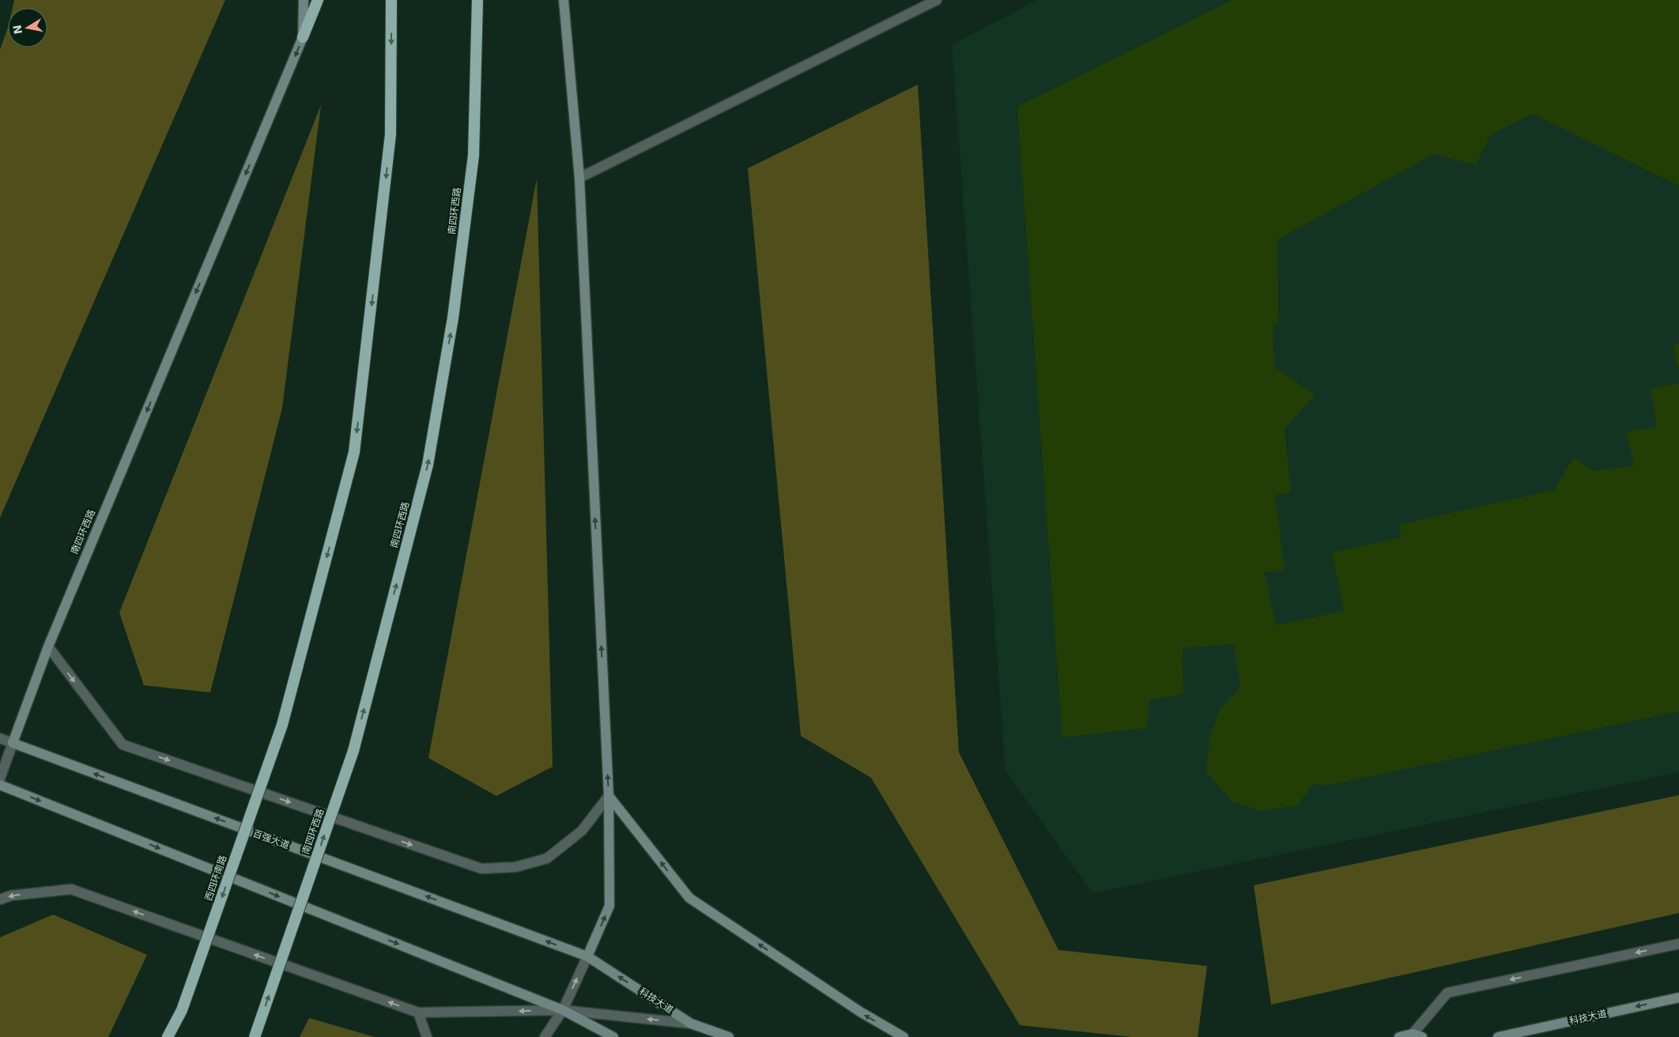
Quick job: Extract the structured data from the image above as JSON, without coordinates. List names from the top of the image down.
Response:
{
  "streets": {
    "highway": ["南四环西路", "西四环南路"],
    "main road": ["百强大道", "科技大道"]
  },
  "crossings": [
    ["南四环西路", "百强大道"],
    ["百强大道", "科技大道"]
  ],
  "one_way": ["百强大道", "西四环南路", "科技大道"],
  "north": "left"
}
